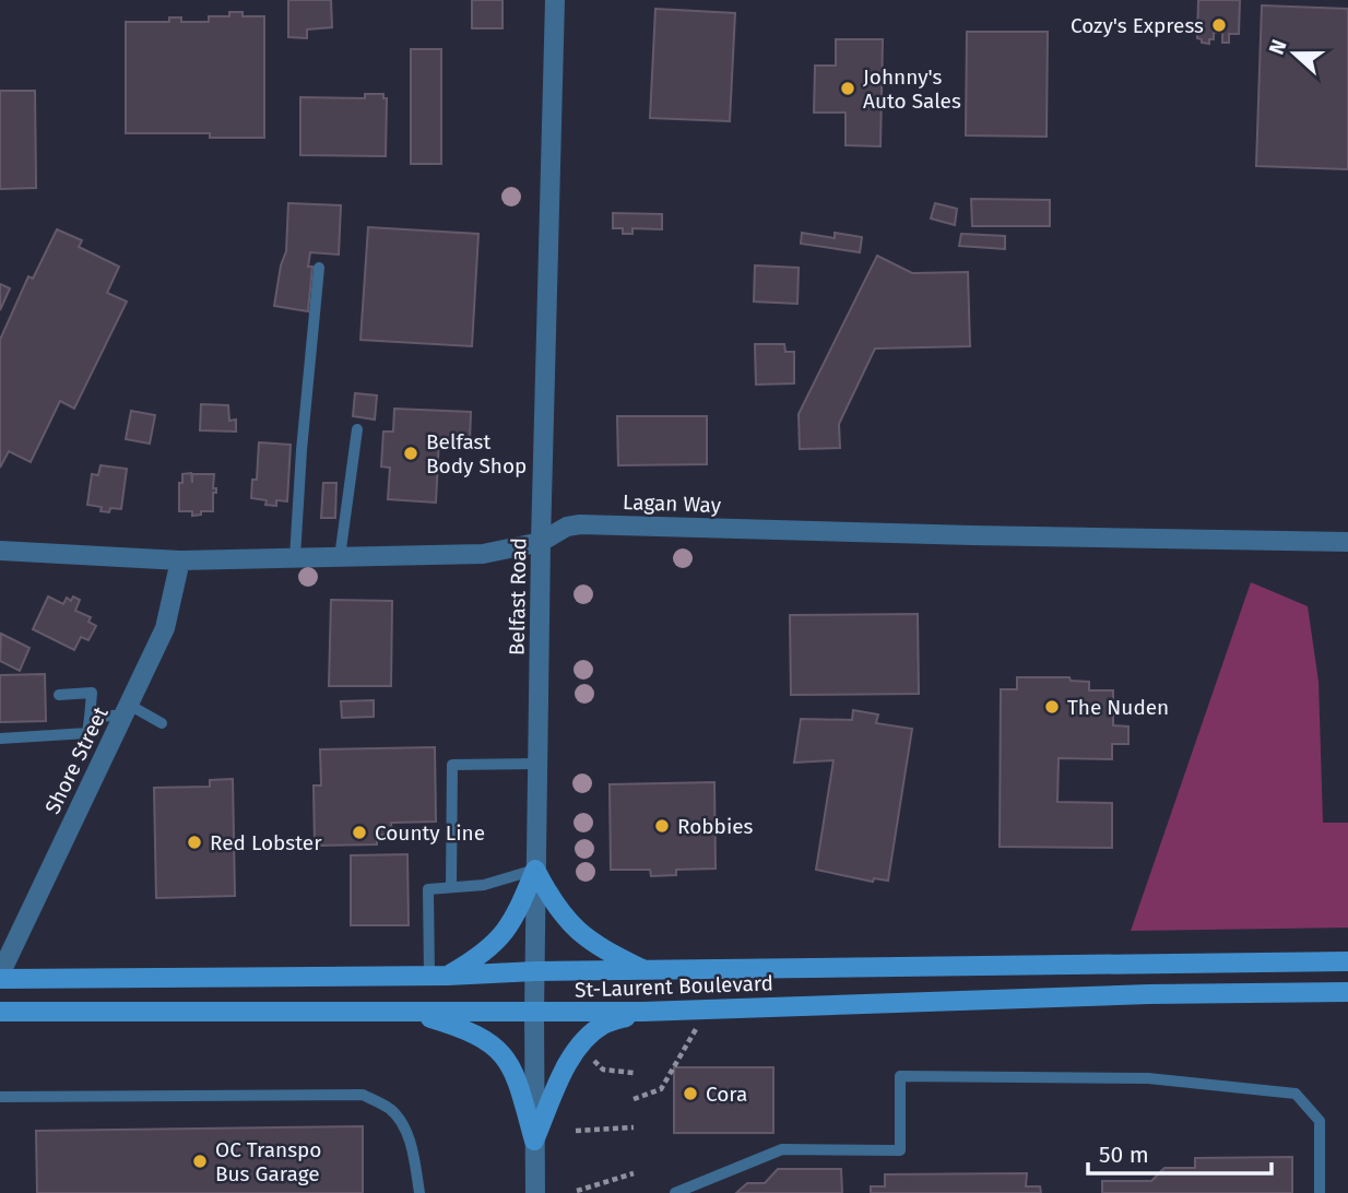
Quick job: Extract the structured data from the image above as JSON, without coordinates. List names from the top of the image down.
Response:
{
  "streets": {
    "main road": ["St-Laurent Boulevard"],
    "street": ["Lagan Way", "Belfast Road", "Shore Street"]
  },
  "crossings": [
    ["Lagan Way", "Belfast Road"],
    ["Lagan Way", "Shore Street"],
    ["Belfast Road", "St-Laurent Boulevard"],
    ["Shore Street", "St-Laurent Boulevard"]
  ],
  "places": [
    "Cozy's Express",
    "Johnny's Auto Sales",
    "Belfast Body Shop",
    "The Nuden",
    "Robbies",
    "County Line",
    "Red Lobster",
    "Cora",
    "OC Transpo Bus Garage"
  ],
  "scale_bar": "50 m",
  "north": "left"
}
